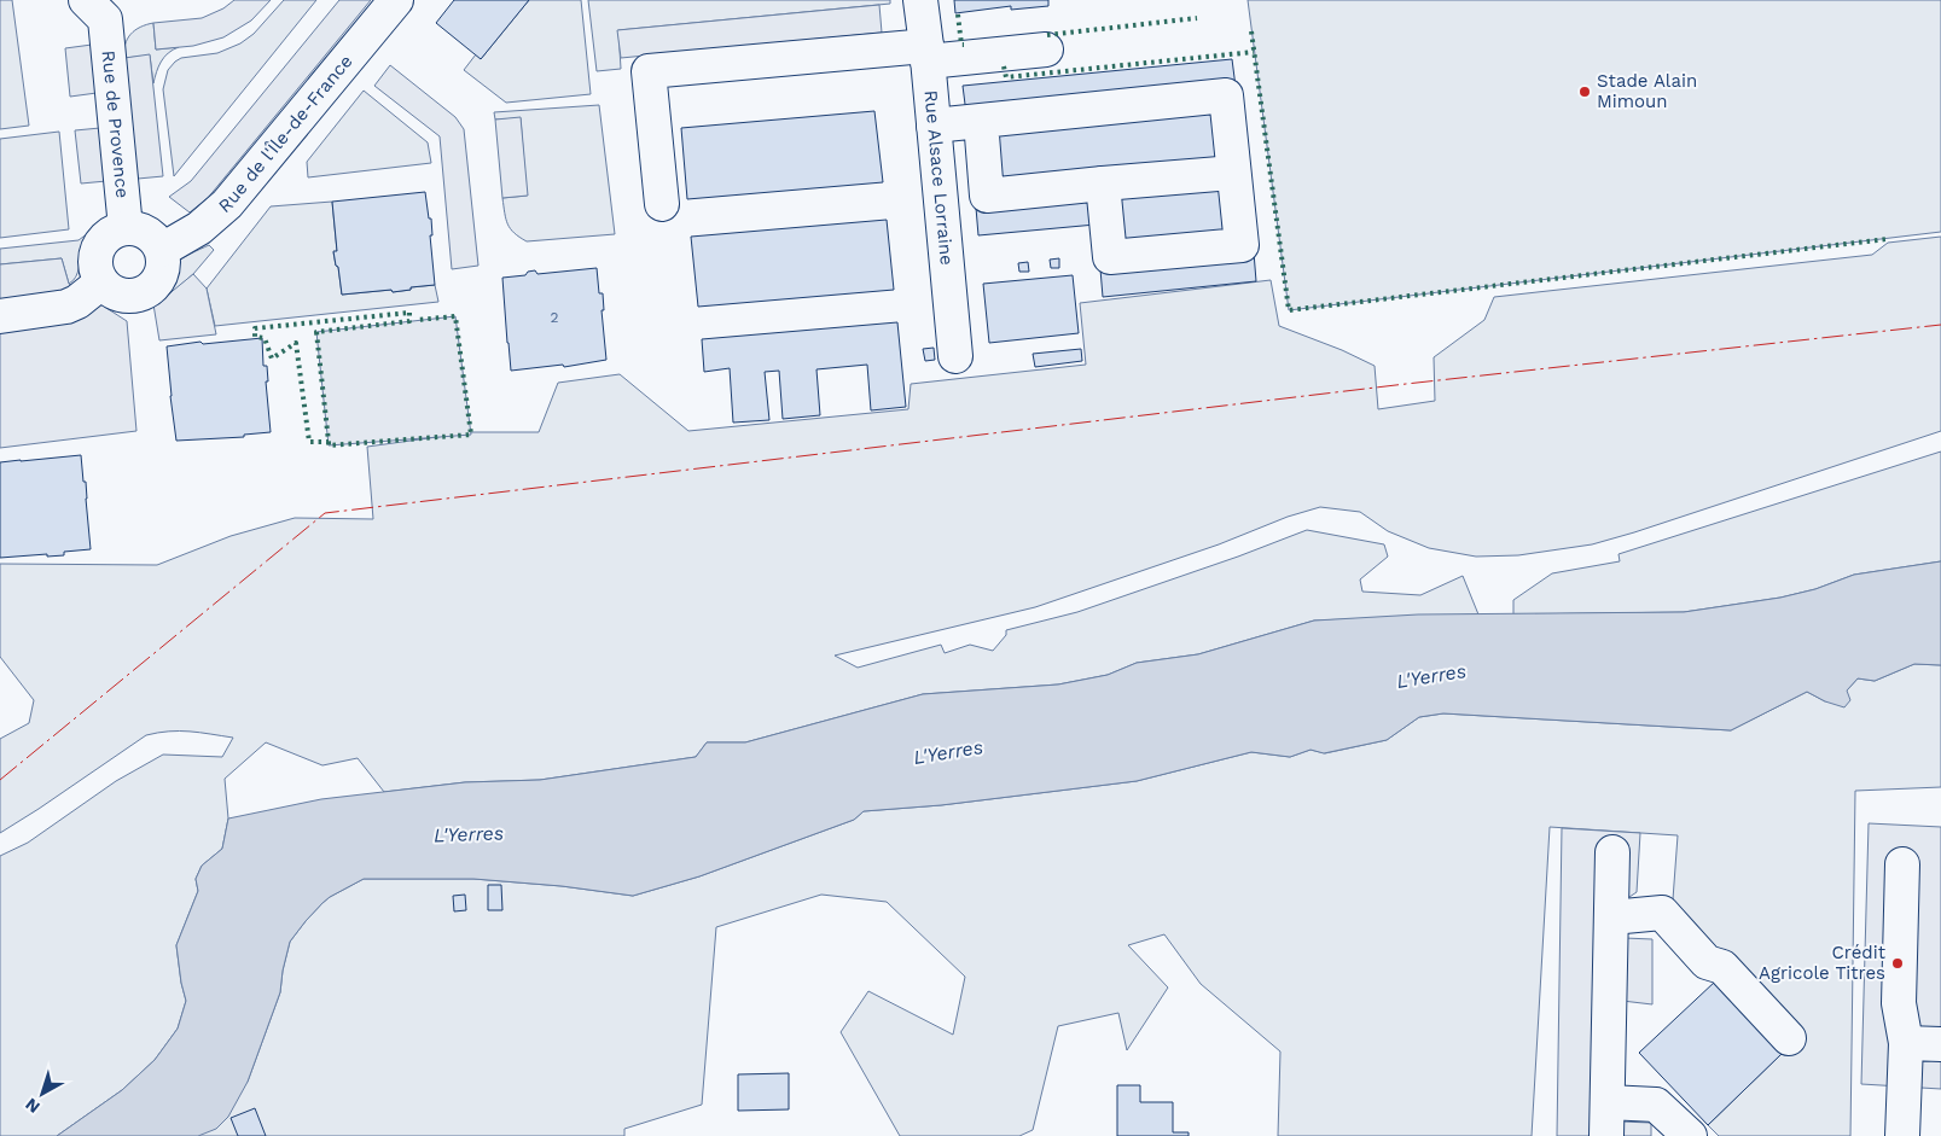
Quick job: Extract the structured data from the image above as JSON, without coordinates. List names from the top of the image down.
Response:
{
  "streets": {
    "street": ["Rue de Provence", "Rue de l'Île-de-France", "Rue Alsace Lorraine"]
  },
  "crossings": [
    ["Rue de Provence", "Rue de l'Île-de-France"]
  ],
  "water": ["L'Yerres"],
  "places": ["Stade Alain Mimoun", "Crédit Agricole Titres"],
  "house_numbers": ["2"],
  "north": "bottom left"
}
